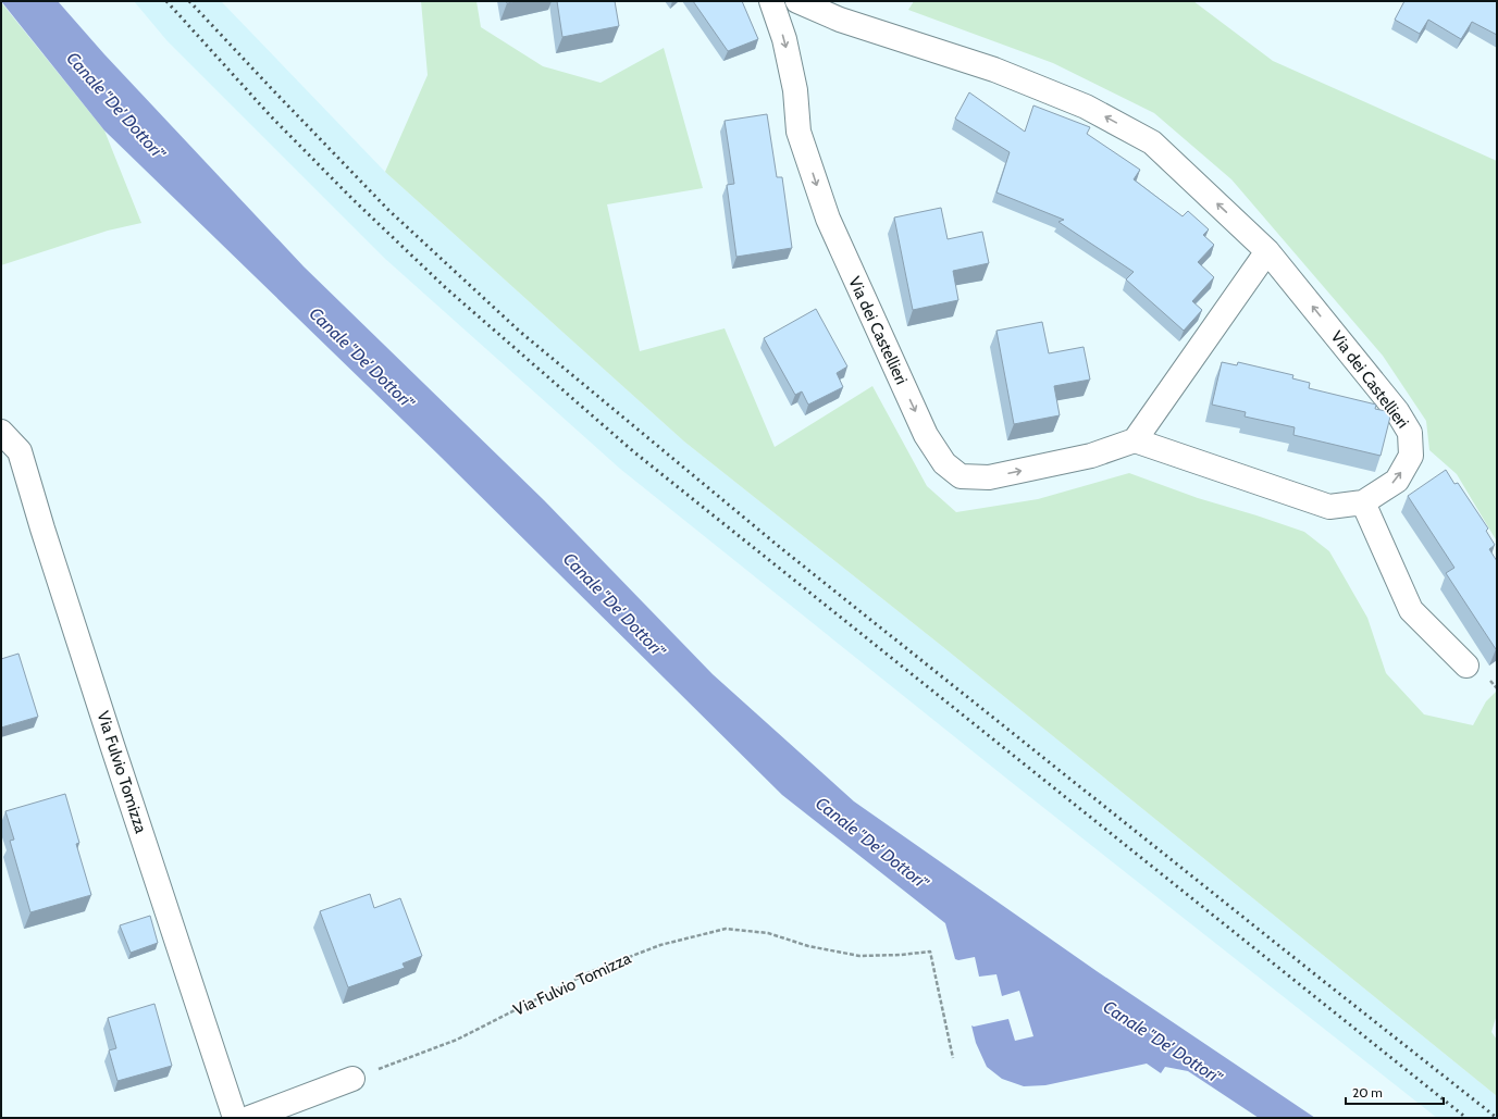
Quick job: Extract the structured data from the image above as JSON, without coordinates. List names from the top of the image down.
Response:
{
  "streets": {
    "street": ["Via dei Castellieri", "Via Fulvio Tomizza"]
  },
  "water": ["Canale \"De' Dottori\""],
  "scale_bar": "20 m"
}
